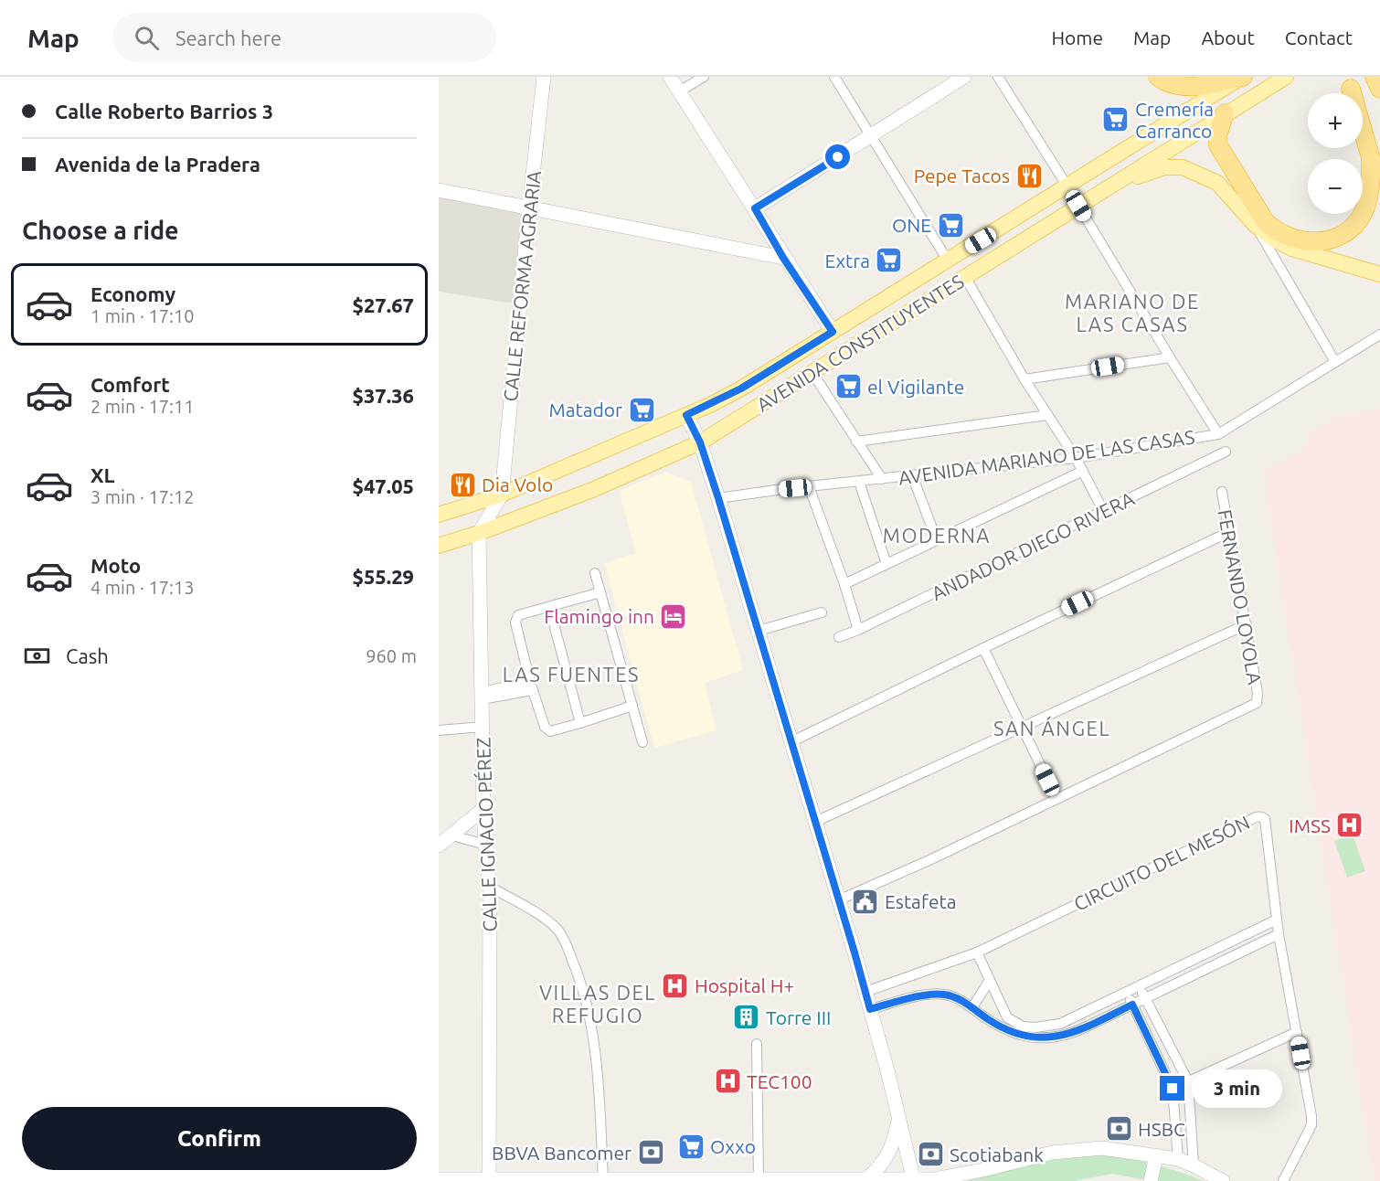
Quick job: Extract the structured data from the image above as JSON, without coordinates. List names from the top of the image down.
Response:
{
  "streets": {
    "main road": ["AVENIDA CONSTITUYENTES"],
    "street": [
      "CALLE REFORMA AGRARIA",
      "AVENIDA MARIANO DE LAS CASAS",
      "ANDADOR DIEGO RIVERA",
      "FERNANDO LOYOLA",
      "CALLE IGNACIO PÉREZ",
      "CIRCUITO DEL MESÓN"
    ]
  },
  "crossings": [
    ["CALLE REFORMA AGRARIA", "AVENIDA CONSTITUYENTES"],
    ["AVENIDA CONSTITUYENTES", "CALLE IGNACIO PÉREZ"]
  ],
  "districts": [
    "MARIANO DE LAS CASAS",
    "MODERNA",
    "LAS FUENTES",
    "SAN ÁNGEL",
    "VILLAS DEL REFUGIO"
  ],
  "places": {
    "supermarket": [
      "Cremería Carranco",
      "ONE",
      "Extra",
      "el Vigilante",
      "Matador",
      "Oxxo"
    ],
    "restaurant": ["Pepe Tacos", "Dia Volo"],
    "hotel": ["Flamingo inn"],
    "hospital": ["IMSS", "Hospital H+", "TEC100"],
    "public building": ["Estafeta"],
    "building": ["Torre III"],
    "bank": ["HSBC", "BBVA Bancomer", "Scotiabank"]
  },
  "page": {
    "header": "Map",
    "search": "Search here",
    "nav": [
      "Home",
      "Map",
      "About",
      "Contact"
    ],
    "banner": ["Calle Roberto Barrios 3", "Avenida de la Pradera"],
    "map_buttons": ["+", "−"],
    "heading": "Choose a ride",
    "list": [
      {
        "name": "Economy",
        "note": "1 min · 17:10",
        "value": "$27.67"
      },
      {
        "name": "Comfort",
        "note": "2 min · 17:11",
        "value": "$37.36"
      },
      {
        "name": "XL",
        "note": "3 min · 17:12",
        "value": "$47.05"
      },
      {
        "name": "Moto",
        "note": "4 min · 17:13",
        "value": "$55.29"
      }
    ],
    "pay": ["Cash", "960 m"],
    "bubble": "3 min",
    "buttons": "Confirm"
  }
}
